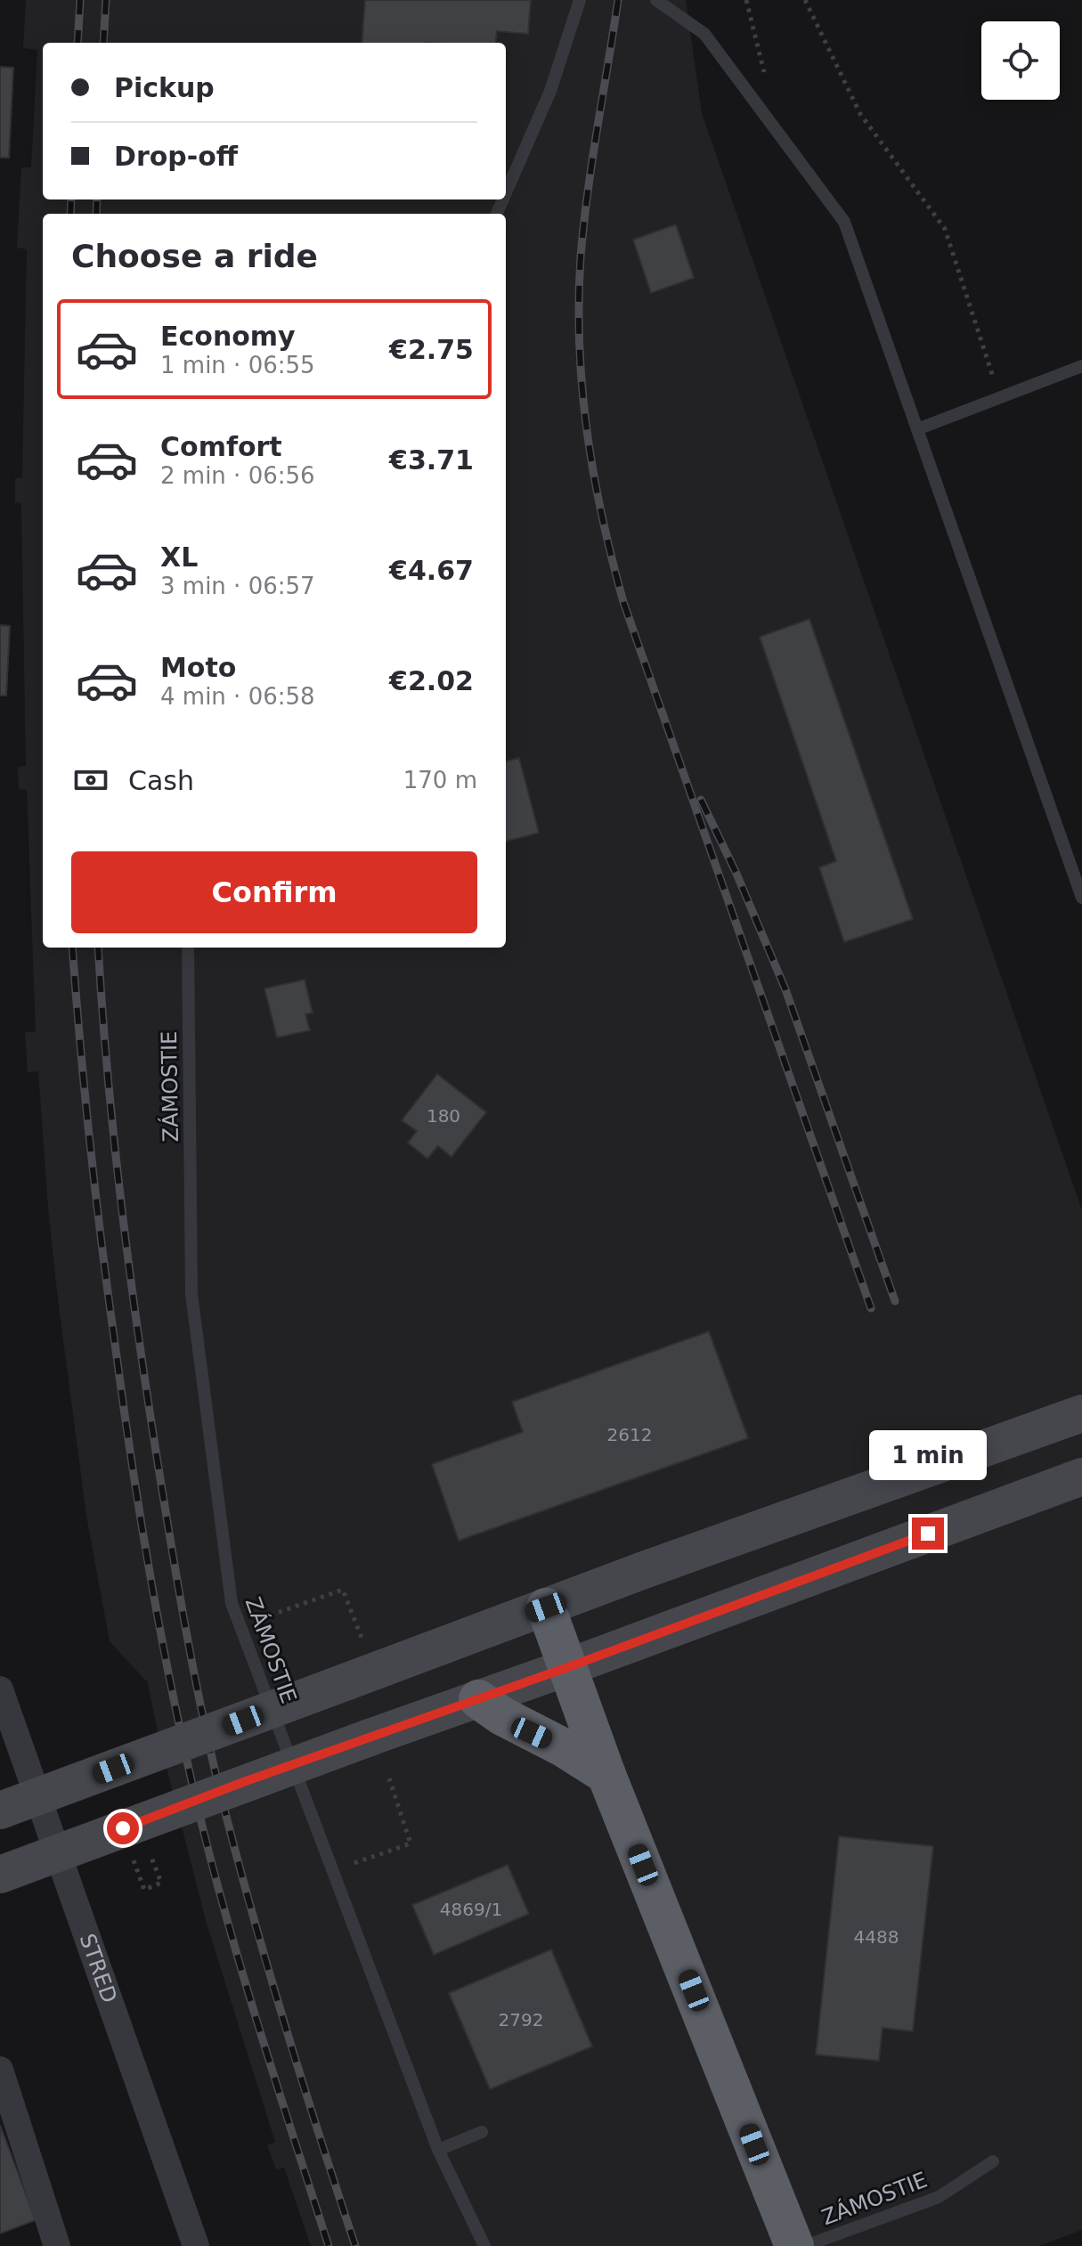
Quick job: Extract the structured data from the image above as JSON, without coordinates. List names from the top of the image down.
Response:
{
  "streets": {
    "street": ["STRED"],
    "lane": ["ZÁMOSTIE"]
  },
  "house_numbers": [
    "180",
    "2612",
    "4869/1",
    "4488",
    "2792"
  ],
  "page": {
    "banner": ["Pickup", "Drop-off"],
    "heading": "Choose a ride",
    "list": [
      {
        "name": "Economy",
        "note": "1 min · 06:55",
        "value": "€2.75"
      },
      {
        "name": "Comfort",
        "note": "2 min · 06:56",
        "value": "€3.71"
      },
      {
        "name": "XL",
        "note": "3 min · 06:57",
        "value": "€4.67"
      },
      {
        "name": "Moto",
        "note": "4 min · 06:58",
        "value": "€2.02"
      }
    ],
    "pay": ["Cash", "170 m"],
    "buttons": "Confirm",
    "bubble": "1 min"
  }
}
